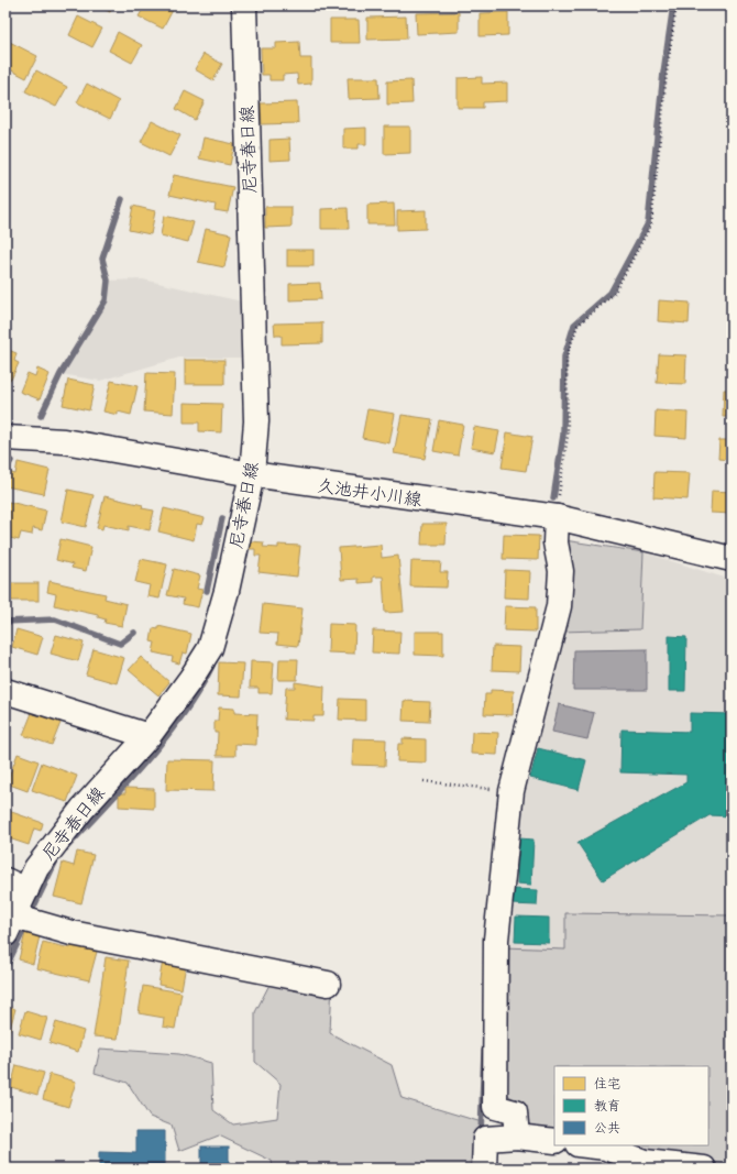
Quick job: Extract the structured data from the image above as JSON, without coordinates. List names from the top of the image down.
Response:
{
  "streets": {
    "street": ["尼寺春日線", "久池井小川線"]
  },
  "crossings": [
    ["尼寺春日線", "久池井小川線"]
  ],
  "legend": ["住宅", "教育", "公共"]
}
